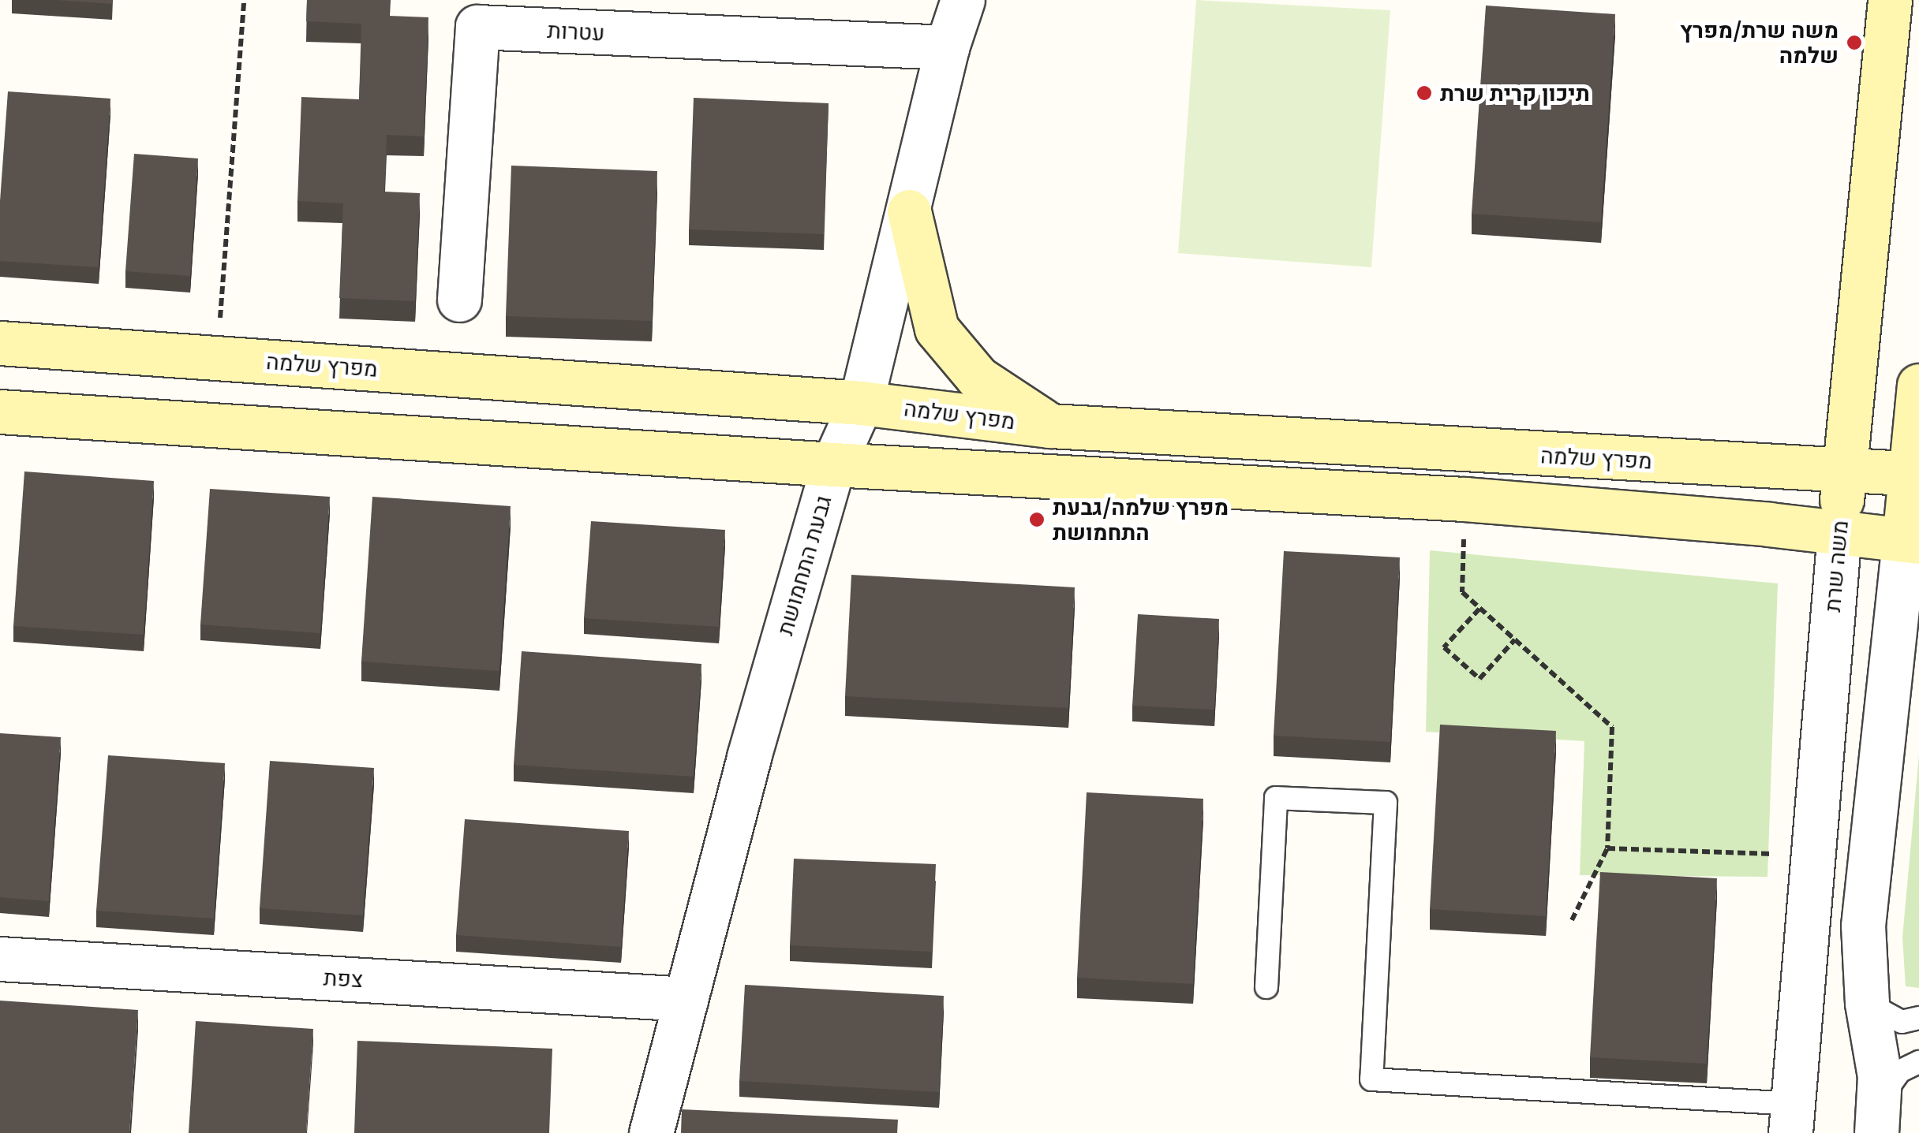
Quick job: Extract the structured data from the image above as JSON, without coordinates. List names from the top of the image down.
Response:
{
  "streets": {
    "street": [
      "עטרות",
      "מפרץ שלמה",
      "גבעת התחמושת",
      "משה שרת",
      "צפת"
    ]
  },
  "crossings": [
    ["עטרות", "גבעת התחמושת"],
    ["מפרץ שלמה", "גבעת התחמושת"],
    ["מפרץ שלמה", "משה שרת"],
    ["גבעת התחמושת", "צפת"]
  ],
  "places": ["משה שרת/מפרץ שלמה", "תיכון קרית שרת", "מפרץ שלמה/גבעת התחמושת"]
}
